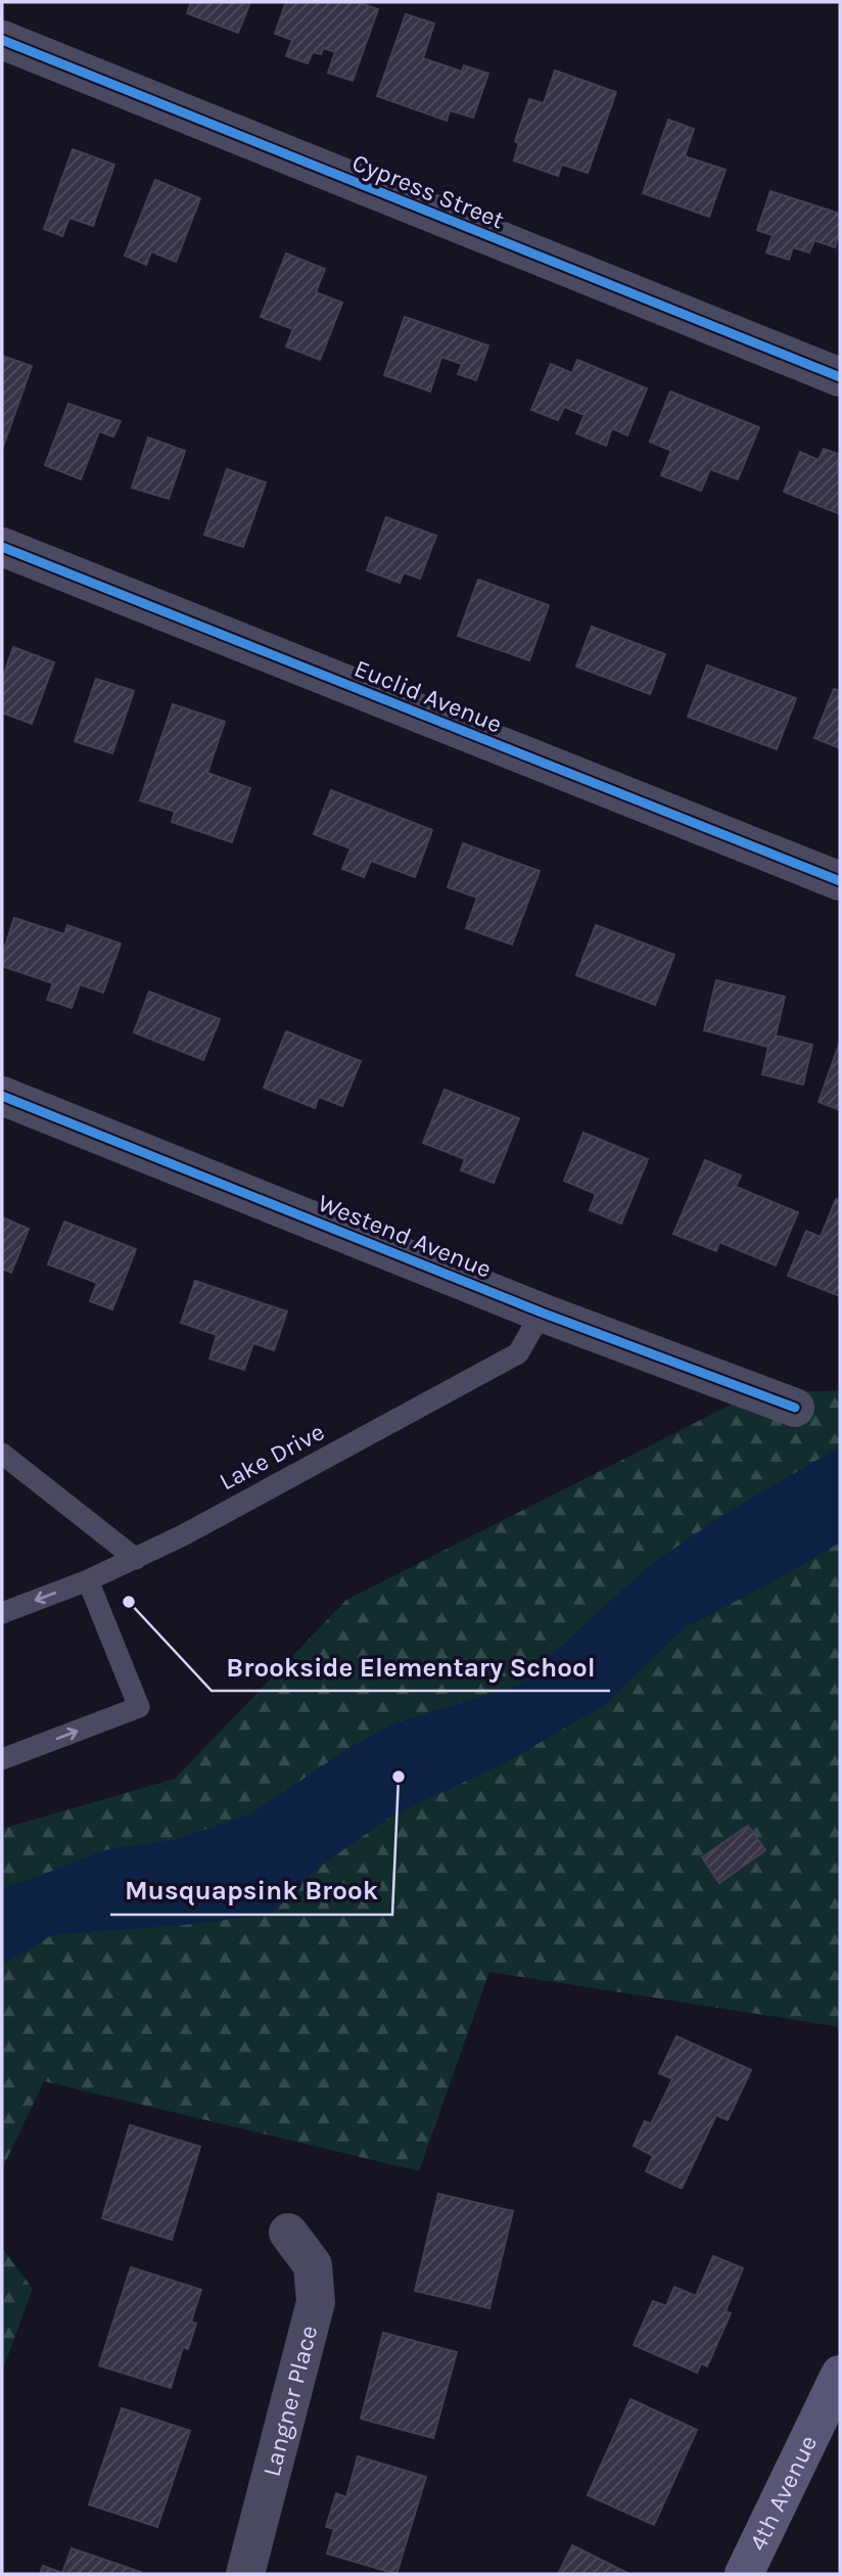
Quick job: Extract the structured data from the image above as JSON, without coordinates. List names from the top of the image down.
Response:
{
  "streets": {
    "main road": ["4th Avenue"],
    "street": [
      "Cypress Street",
      "Euclid Avenue",
      "Westend Avenue",
      "Langner Place"
    ],
    "lane": ["Lake Drive"]
  },
  "crossings": [
    ["Westend Avenue", "Lake Drive"]
  ],
  "places": ["Brookside Elementary School", "Musquapsink Brook"]
}
